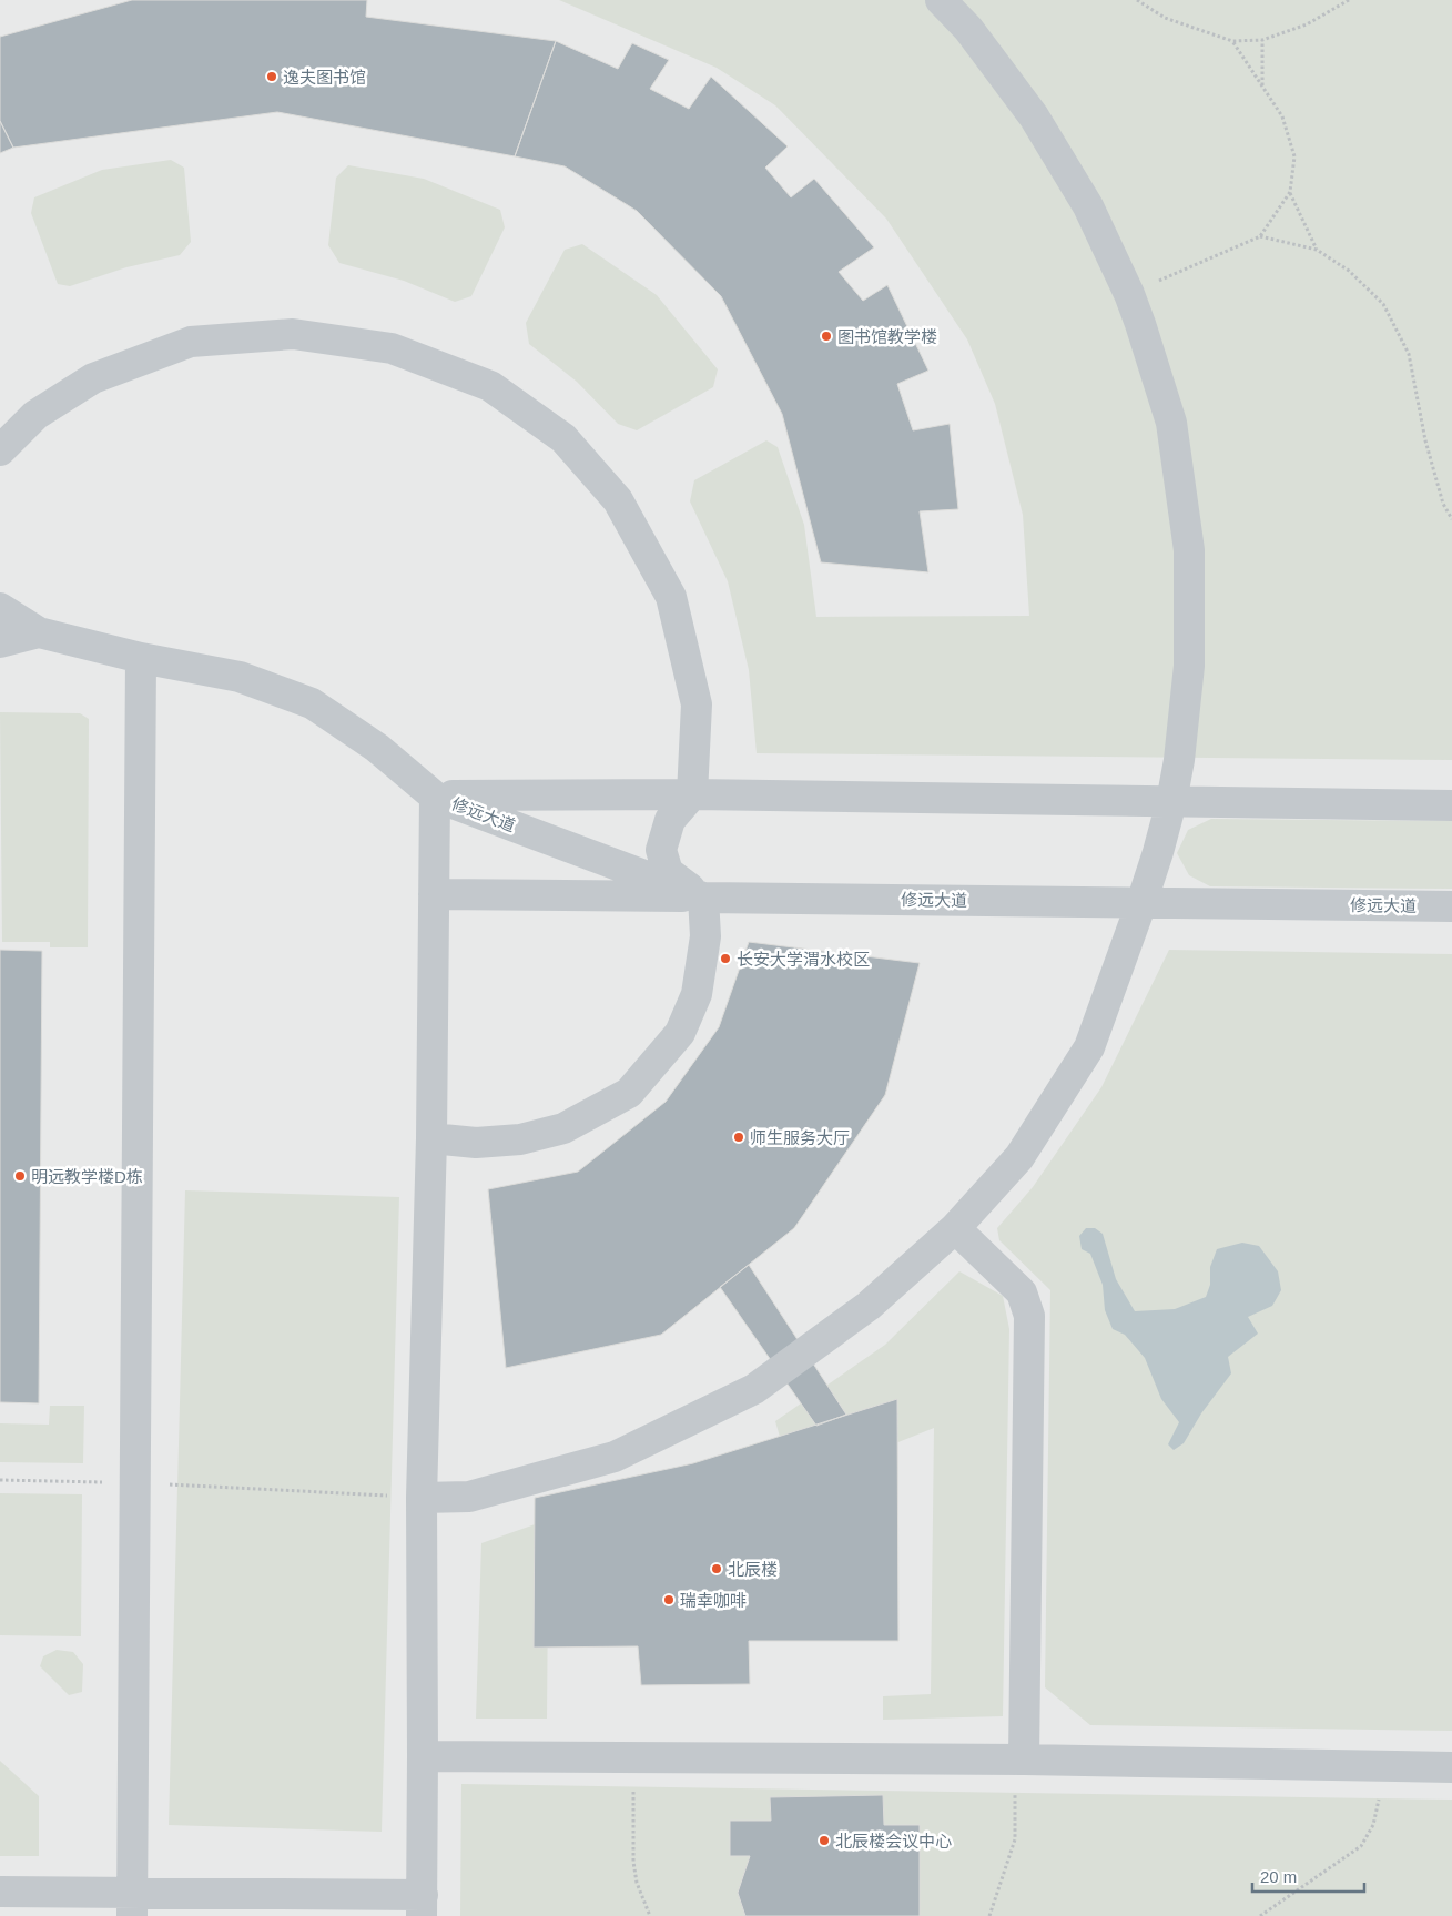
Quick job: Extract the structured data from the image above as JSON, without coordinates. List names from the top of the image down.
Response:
{
  "streets": {
    "street": ["修远大道"]
  },
  "places": [
    "逸夫图书馆",
    "图书馆教学楼",
    "长安大学渭水校区",
    "师生服务大厅",
    "明远教学楼D栋",
    "北辰楼",
    "瑞幸咖啡",
    "北辰楼会议中心"
  ],
  "scale_bar": "20 m"
}
